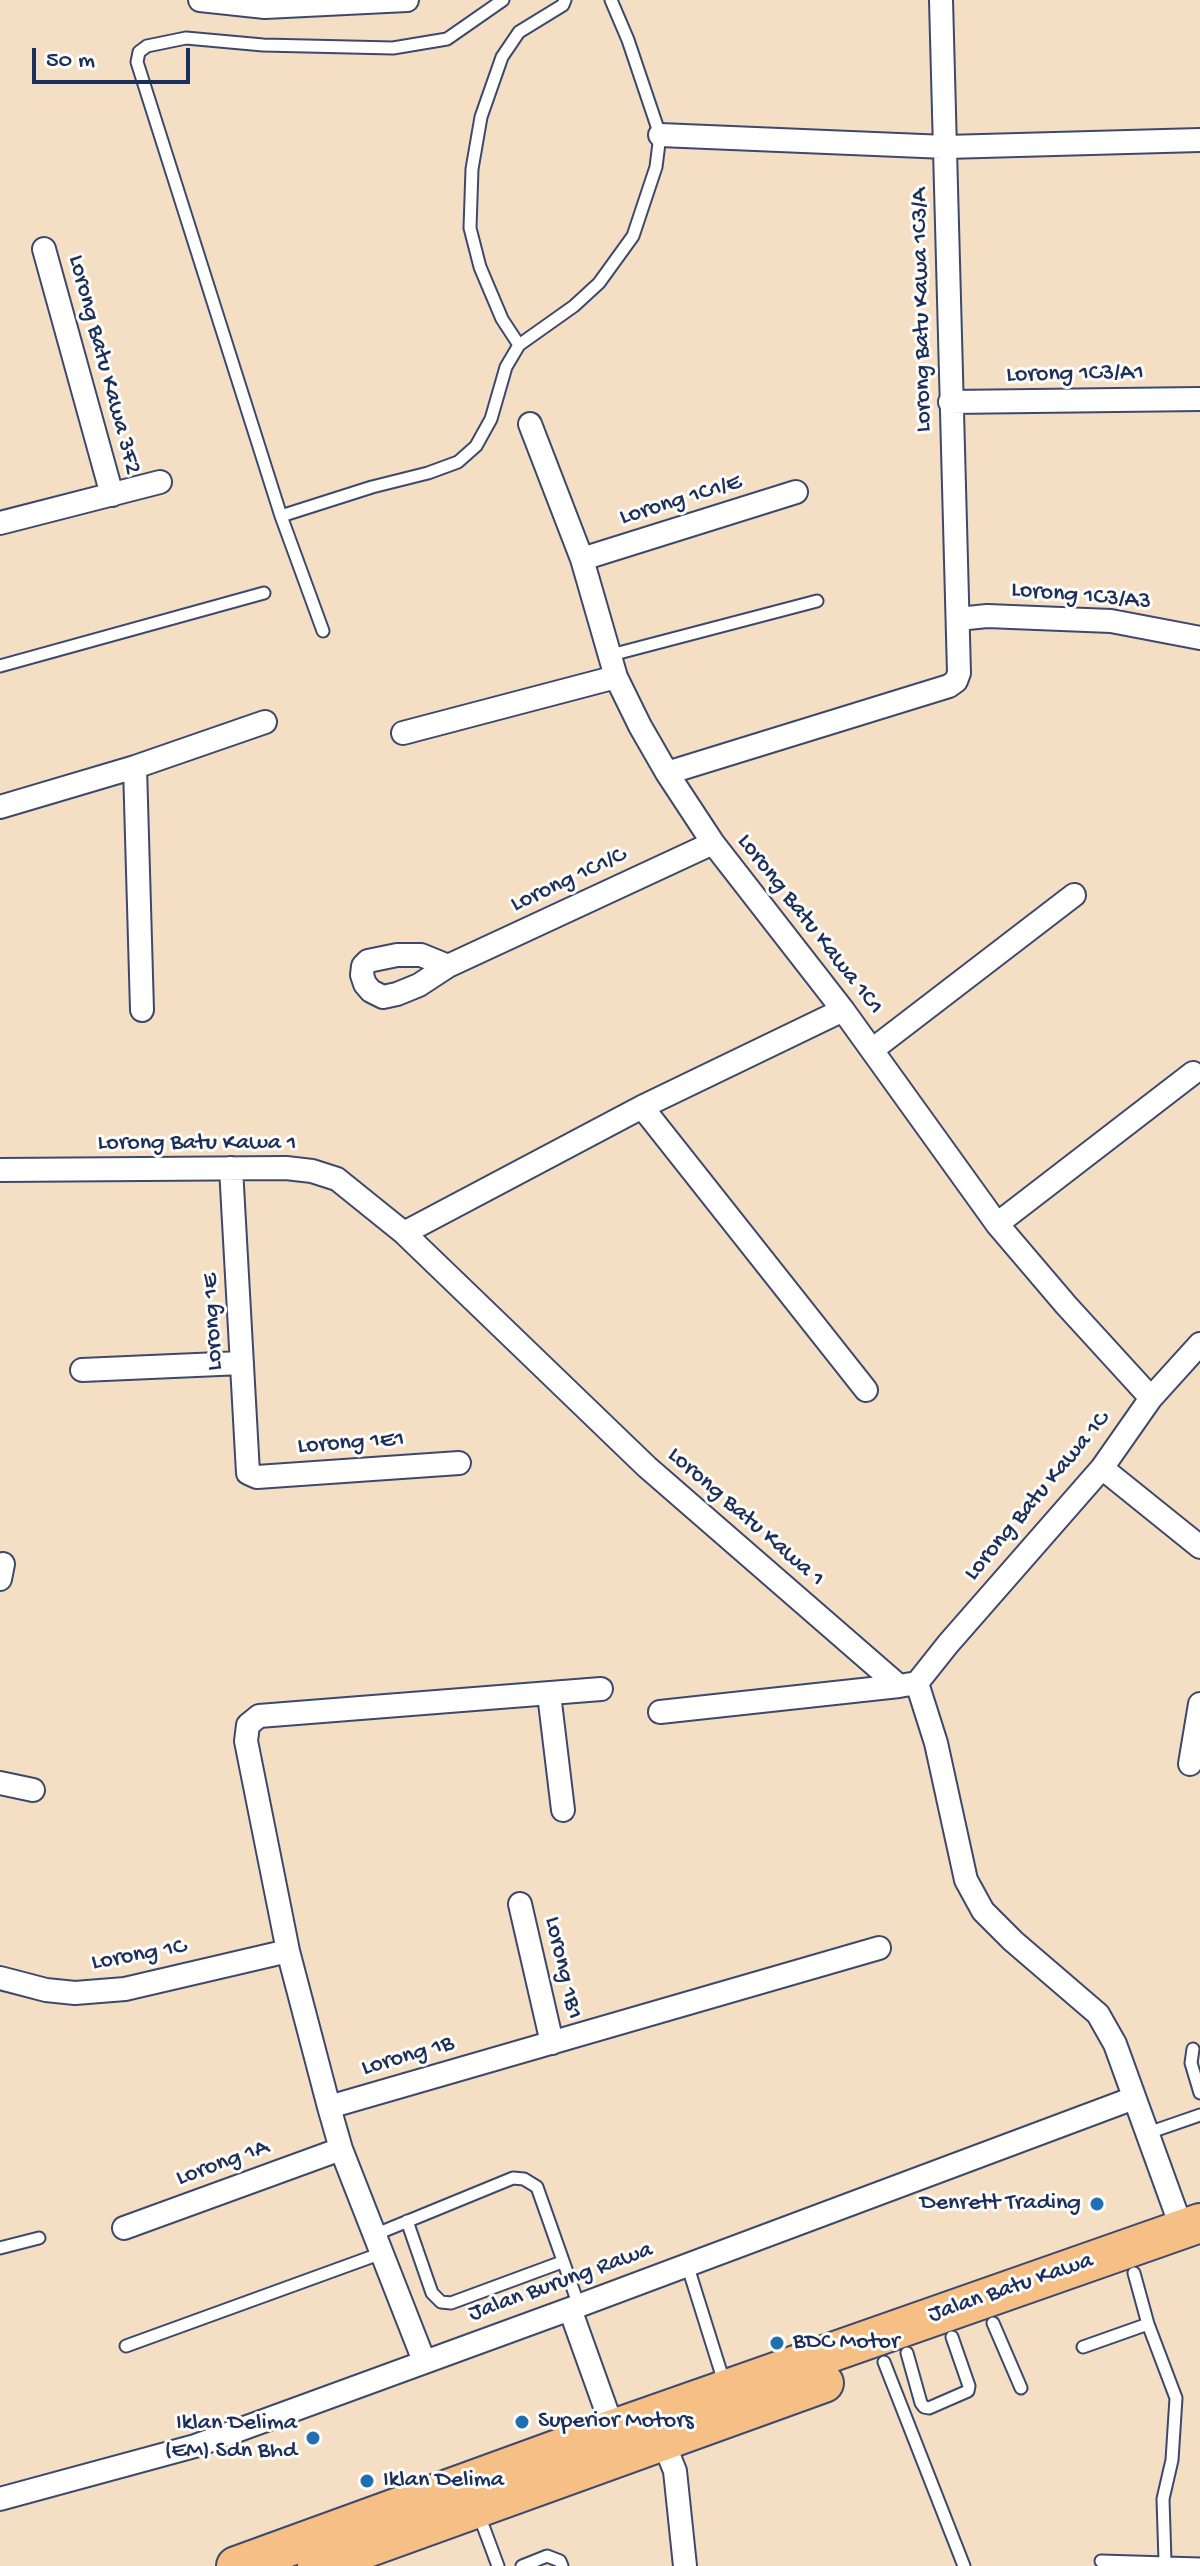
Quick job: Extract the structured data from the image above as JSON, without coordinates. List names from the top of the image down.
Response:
{
  "streets": {
    "highway": ["Jalan Batu Kawa"],
    "street": [
      "Lorong Batu Kawa 1C3/A",
      "Lorong Batu Kawa 3F2",
      "Lorong 1C3/A1",
      "Lorong 1C1/E",
      "Lorong 1C3/A3",
      "Lorong 1C1/C",
      "Lorong Batu Kawa 1C1",
      "Lorong Batu Kawa 1",
      "Lorong 1E",
      "Lorong 1E1",
      "Lorong Batu Kawa 1C",
      "Lorong 1C",
      "Lorong 1B1",
      "Lorong 1B",
      "Lorong 1A",
      "Jalan Burung Rawa"
    ]
  },
  "crossings": [
    ["Lorong Batu Kawa 1C3/A", "Lorong 1C3/A1"],
    ["Lorong Batu Kawa 1C3/A", "Lorong 1C3/A3"],
    ["Lorong Batu Kawa 1C3/A", "Lorong Batu Kawa 1C1"],
    ["Lorong 1C1/E", "Lorong Batu Kawa 1C1"],
    ["Lorong 1C1/C", "Lorong Batu Kawa 1C1"],
    ["Lorong Batu Kawa 1C1", "Lorong Batu Kawa 1C"],
    ["Lorong Batu Kawa 1", "Lorong 1E"],
    ["Lorong Batu Kawa 1", "Lorong Batu Kawa 1C"],
    ["Lorong 1E", "Lorong 1E1"],
    ["Lorong 1B1", "Lorong 1B"]
  ],
  "places": [
    "Denrett Trading",
    "BDC Motor",
    "Superior Motors",
    "Iklan Delima (EM) Sdn Bhd",
    "Iklan Delima"
  ],
  "scale_bar": "50 m"
}
